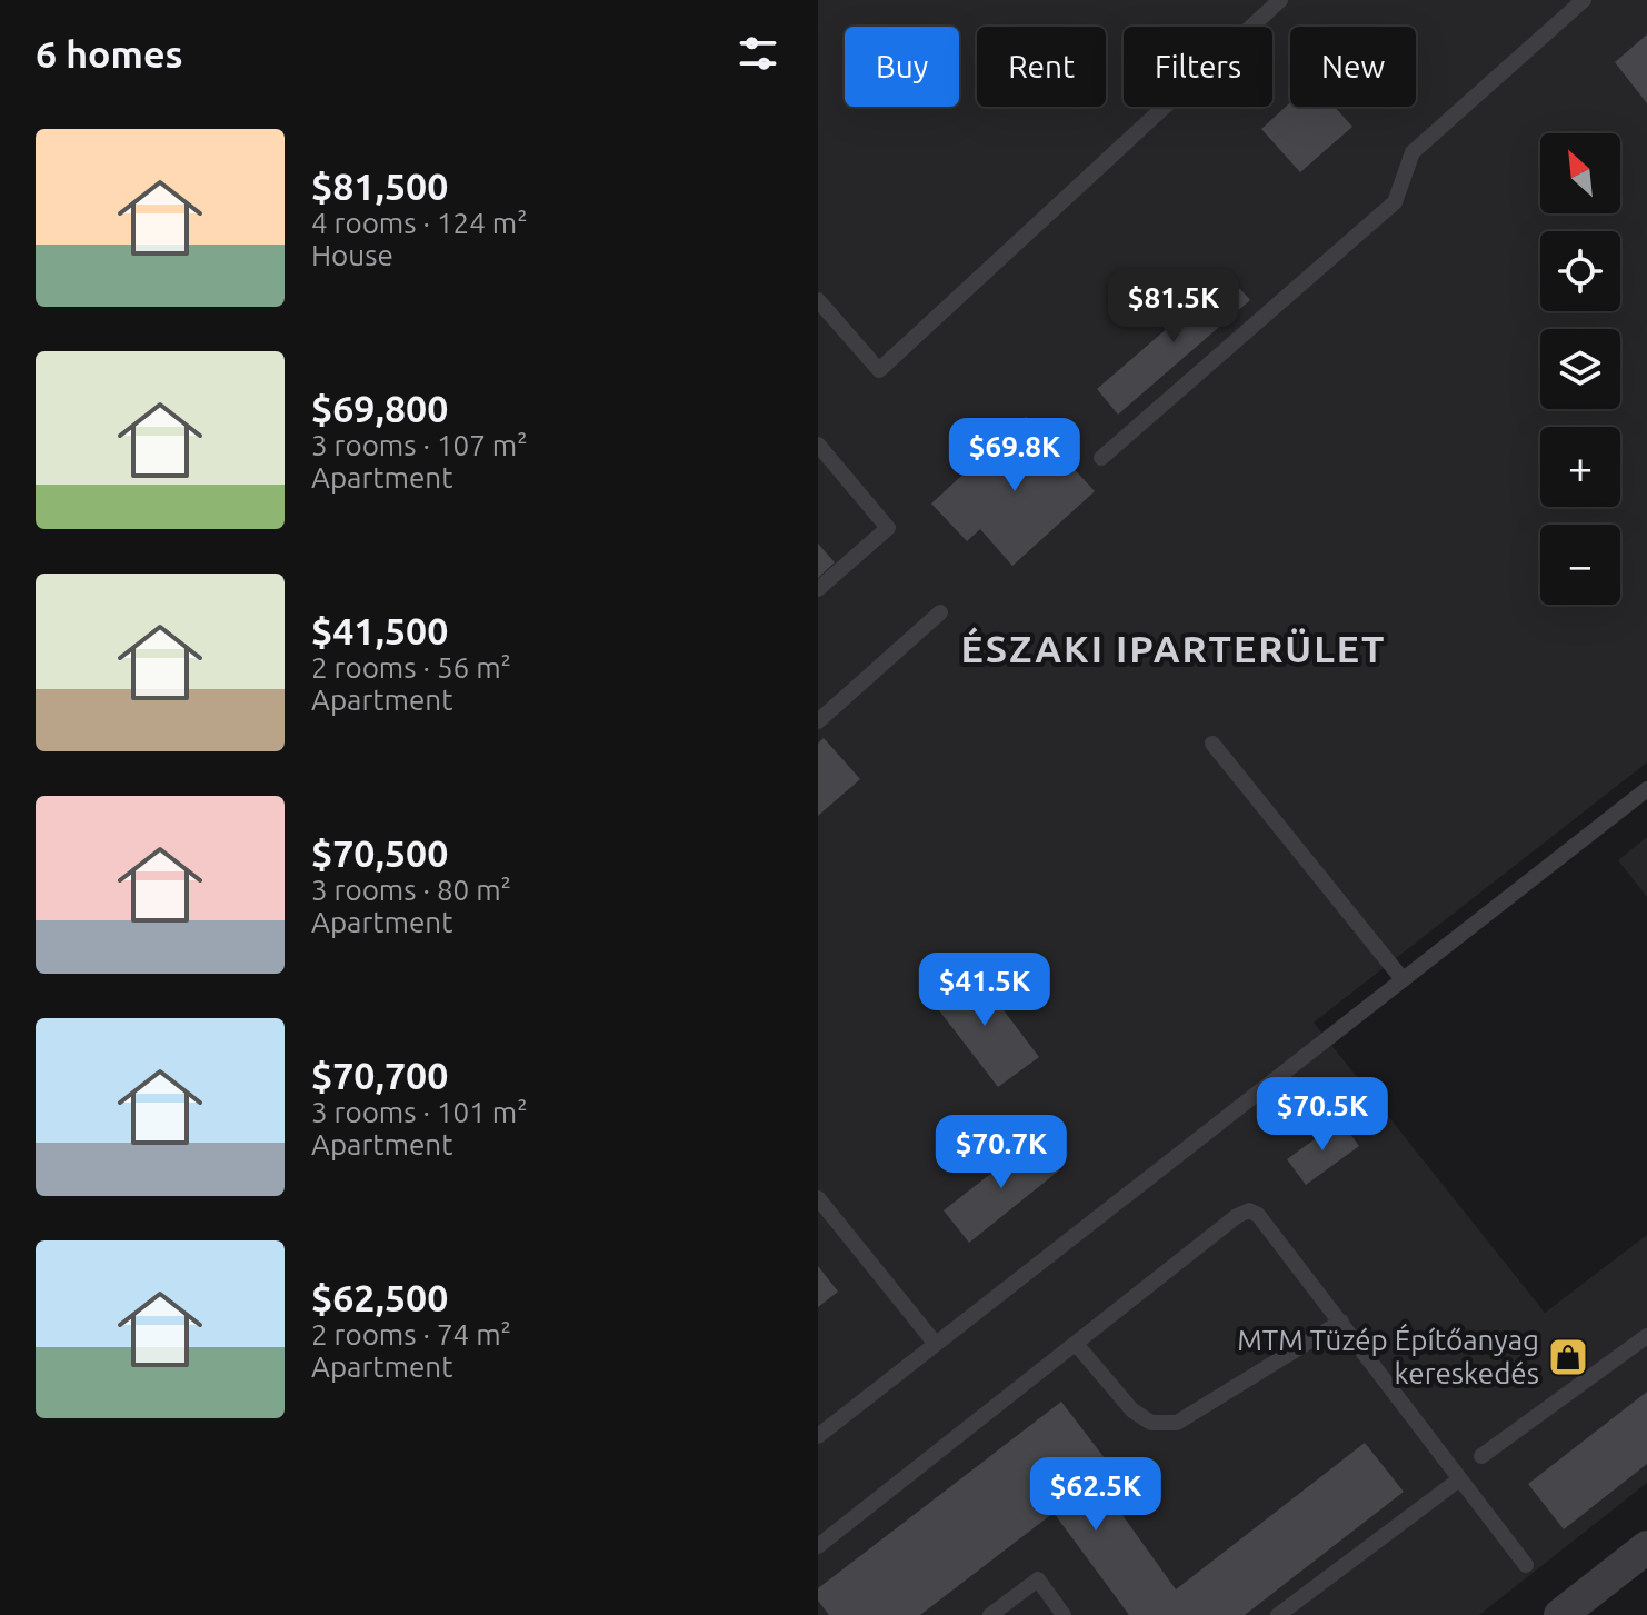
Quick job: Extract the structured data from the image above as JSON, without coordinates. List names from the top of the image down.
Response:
{
  "districts": ["ÉSZAKI IPARTERÜLET"],
  "places": {
    "shop": ["MTM Tüzép Építőanyag kereskedés"]
  },
  "north": "top left",
  "page": {
    "heading": "6 homes",
    "chip": [
      "Buy",
      "Rent",
      "Filters",
      "New"
    ],
    "list": [
      {
        "name": "$81,500",
        "note": "4 rooms · 124 m² · House"
      },
      {
        "name": "$69,800",
        "note": "3 rooms · 107 m² · Apartment"
      },
      {
        "name": "$41,500",
        "note": "2 rooms · 56 m² · Apartment"
      },
      {
        "name": "$70,500",
        "note": "3 rooms · 80 m² · Apartment"
      },
      {
        "name": "$70,700",
        "note": "3 rooms · 101 m² · Apartment"
      },
      {
        "name": "$62,500",
        "note": "2 rooms · 74 m² · Apartment"
      }
    ],
    "map_buttons": ["+", "−"],
    "price": [
      "$81.5K",
      "$69.8K",
      "$41.5K",
      "$70.5K",
      "$70.7K",
      "$62.5K"
    ]
  }
}
